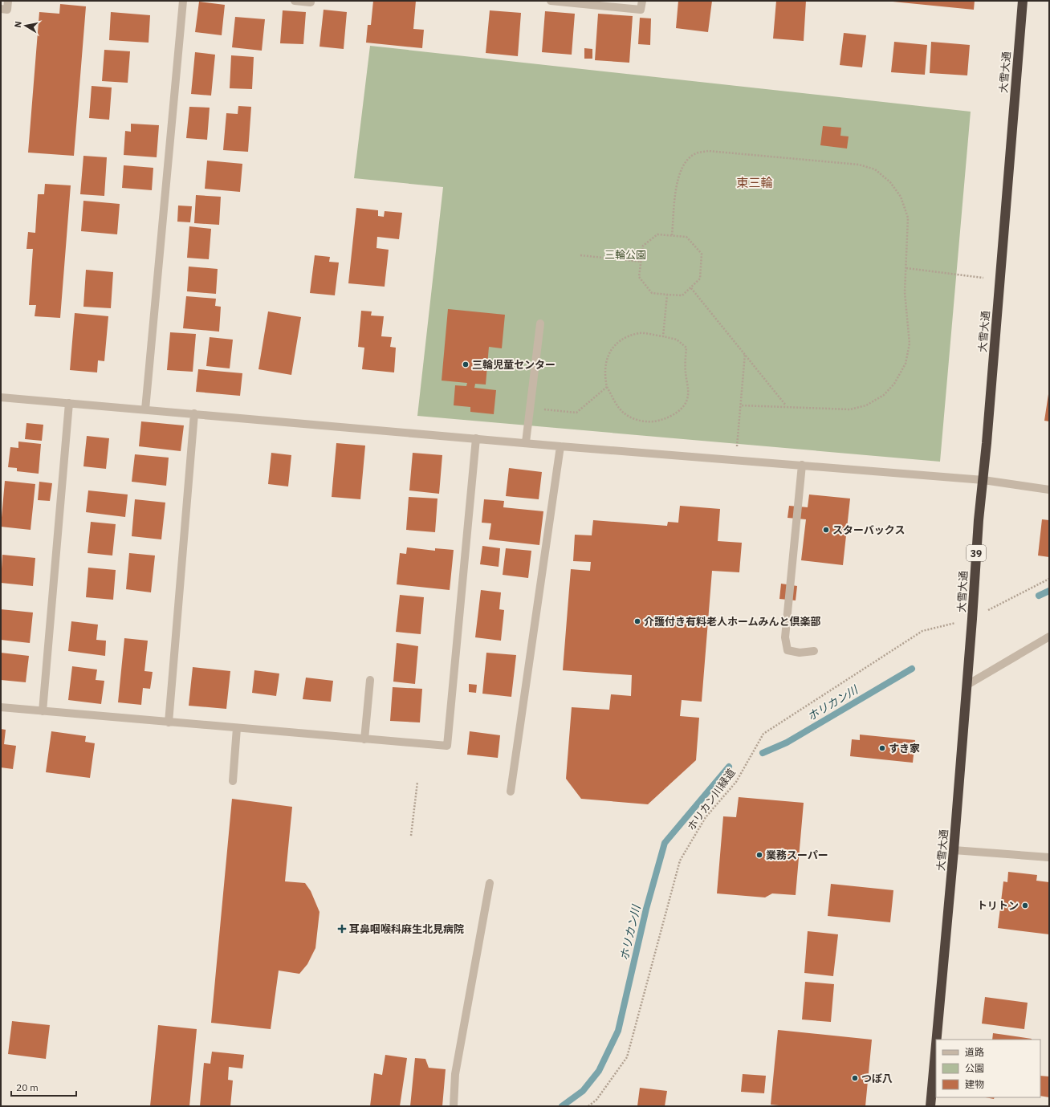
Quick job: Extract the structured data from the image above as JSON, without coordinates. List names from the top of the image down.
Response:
{
  "streets": {
    "highway": ["大雪大通", "39"],
    "path": ["ホリカン川緑道"]
  },
  "crossings": [
    ["大雪大通", "ホリカン川緑道"]
  ],
  "districts": ["東三輪"],
  "water": ["ホリカン川"],
  "parks": ["三輪公園"],
  "places": {
    "other": [
      "三輪児童センター",
      "スターバックス",
      "介護付き有料老人ホームみんと倶楽部",
      "すき家",
      "業務スーパー",
      "トリトン",
      "つぼ八"
    ],
    "health": ["耳鼻咽喉科麻生北見病院"]
  },
  "legend": ["道路", "公園", "建物"],
  "scale_bar": "20 m",
  "north": "left"
}
